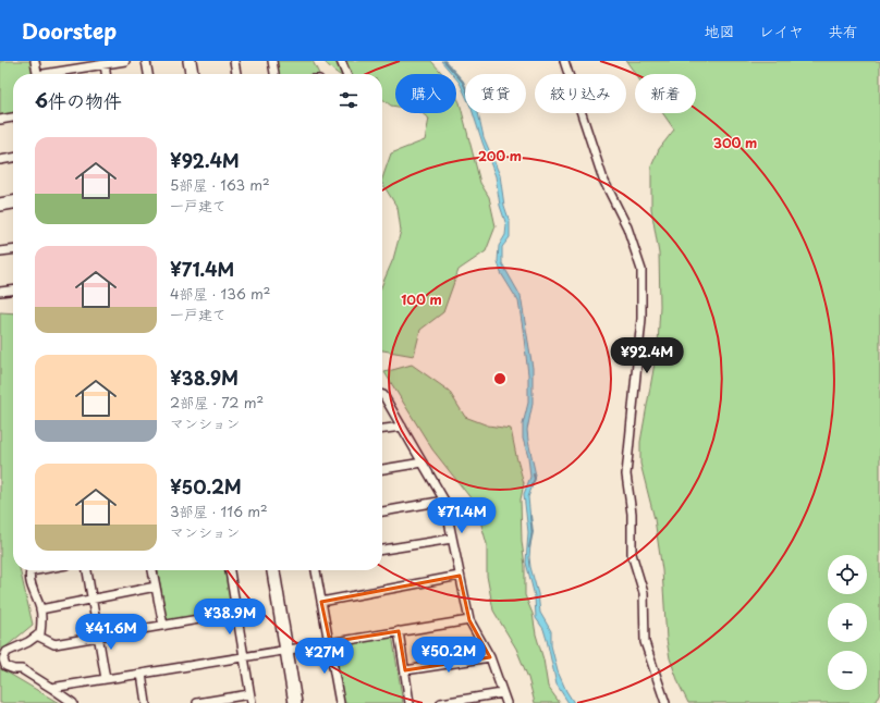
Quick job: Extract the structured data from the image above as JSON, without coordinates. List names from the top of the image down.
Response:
{
  "page": {
    "header": "Doorstep",
    "nav": ["地図", "レイヤ", "共有"],
    "chip": [
      "購入",
      "賃貸",
      "絞り込み",
      "新着"
    ],
    "heading": "6件の物件",
    "list": [
      {
        "name": "¥92.4M",
        "note": "5部屋 · 163 m² · 一戸建て"
      },
      {
        "name": "¥71.4M",
        "note": "4部屋 · 136 m² · 一戸建て"
      },
      {
        "name": "¥38.9M",
        "note": "2部屋 · 72 m² · マンション"
      },
      {
        "name": "¥50.2M",
        "note": "3部屋 · 116 m² · マンション"
      }
    ],
    "price": [
      "¥92.4M",
      "¥71.4M",
      "¥38.9M",
      "¥41.6M",
      "¥50.2M",
      "¥27M"
    ],
    "map_buttons": ["+", "−"]
  },
  "rings": ["300 m", "200 m", "100 m"]
}
